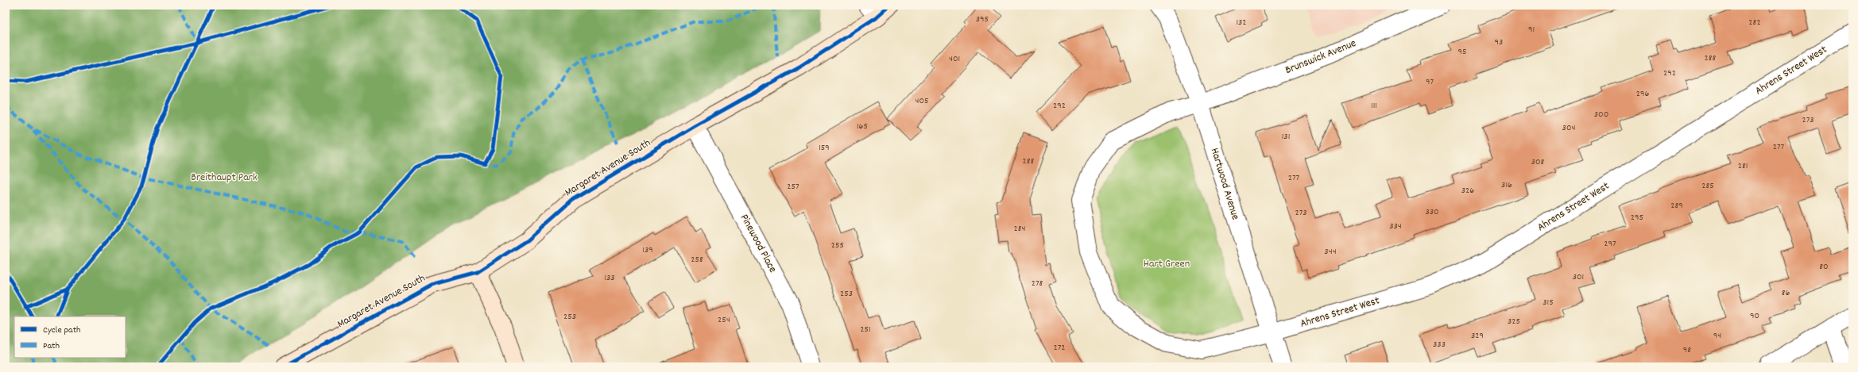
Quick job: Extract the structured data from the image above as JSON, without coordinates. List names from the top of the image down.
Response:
{
  "streets": {
    "street": [
      "Brunswick Avenue",
      "Ahrens Street West",
      "Margaret Avenue South",
      "Hartwood Avenue",
      "Pinewood Place"
    ]
  },
  "crossings": [
    ["Brunswick Avenue", "Ahrens Street West"],
    ["Brunswick Avenue", "Hartwood Avenue"],
    ["Ahrens Street West", "Hartwood Avenue"],
    ["Margaret Avenue South", "Pinewood Place"]
  ],
  "parks": ["Breithaupt Park", "Hart Green"],
  "house_numbers": [
    "395",
    "132",
    "282",
    "91",
    "93",
    "95",
    "288",
    "401",
    "292",
    "97",
    "296",
    "405",
    "292",
    "111",
    "300",
    "273",
    "165",
    "304",
    "131",
    "277",
    "159",
    "288",
    "308",
    "281",
    "277",
    "316",
    "285",
    "257",
    "326",
    "289",
    "330",
    "273",
    "295",
    "334",
    "284",
    "297",
    "255",
    "139",
    "344",
    "258",
    "80",
    "301",
    "133",
    "278",
    "86",
    "253",
    "315",
    "90",
    "253",
    "254",
    "325",
    "251",
    "329",
    "94",
    "333",
    "272",
    "98"
  ],
  "legend": ["Cycle path", "Path"]
}
